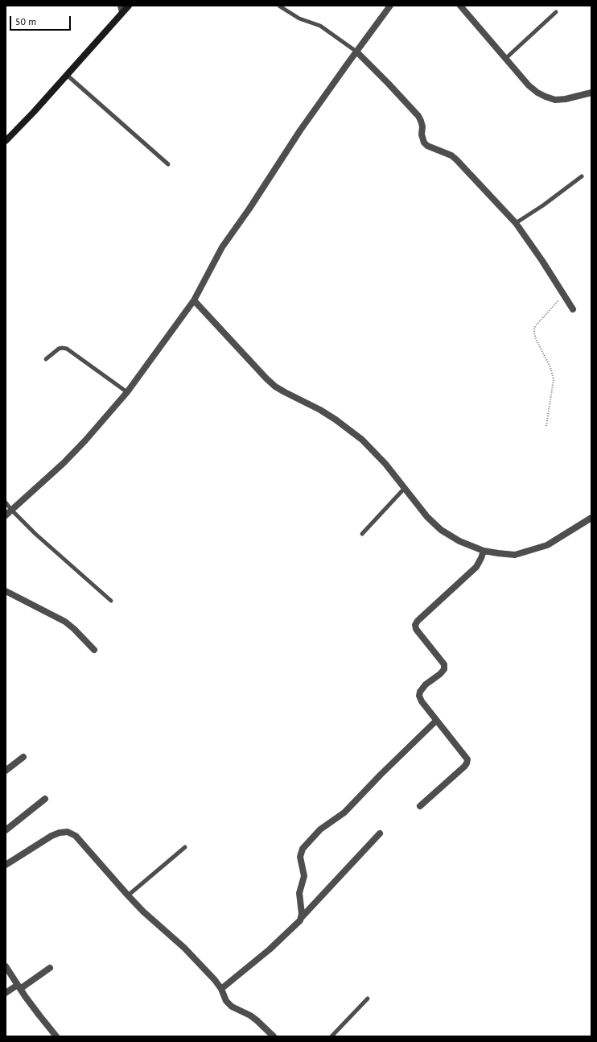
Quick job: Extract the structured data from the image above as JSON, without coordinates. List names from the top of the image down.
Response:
{
  "scale_bar": "50 m"
}
